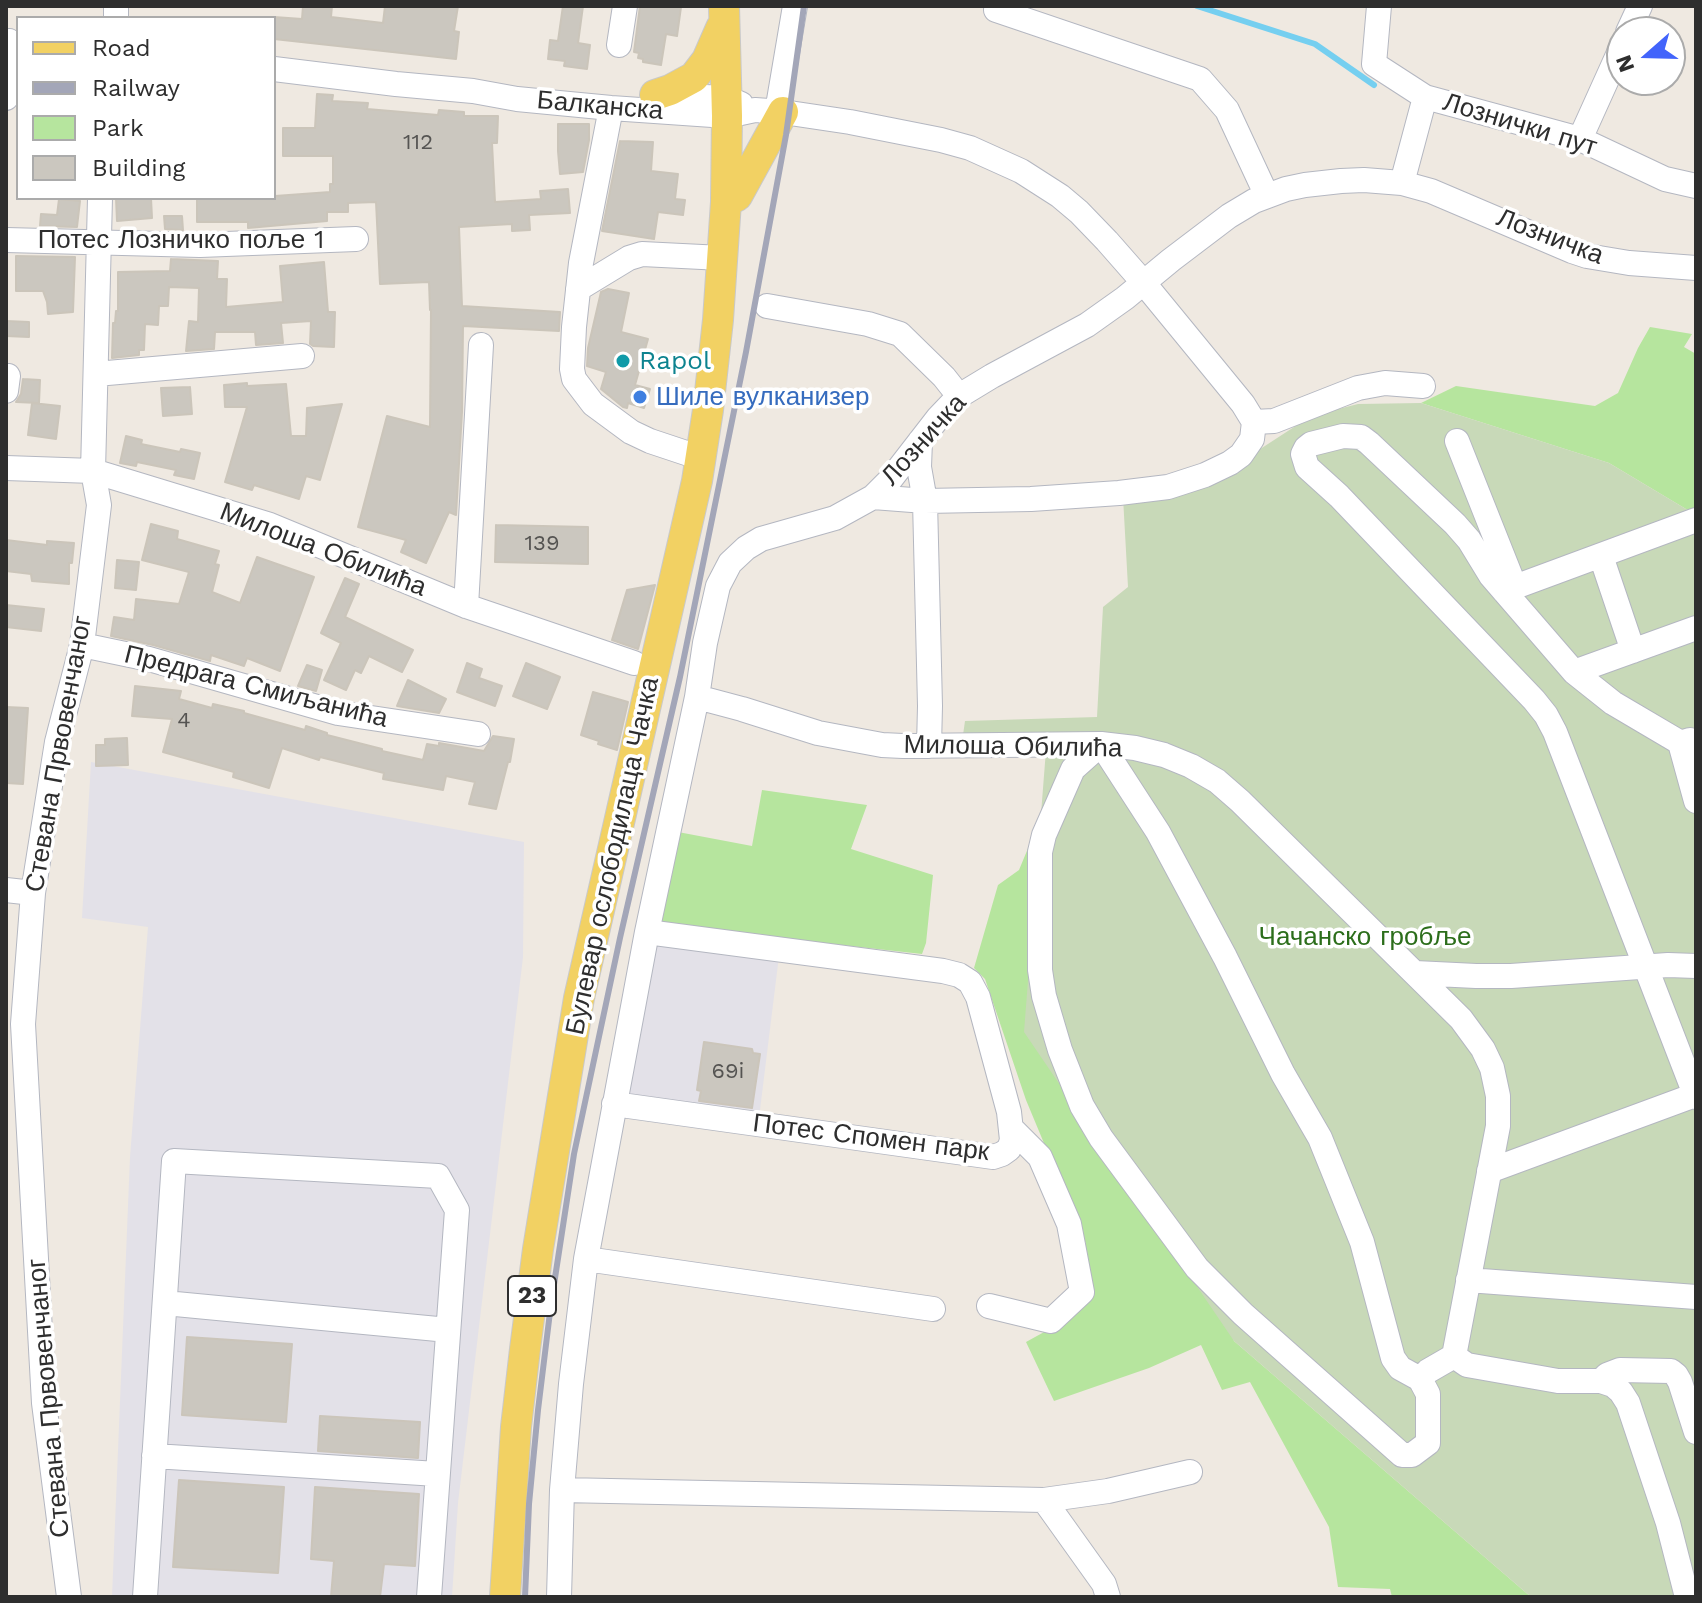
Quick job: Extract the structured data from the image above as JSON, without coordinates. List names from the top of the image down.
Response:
{
  "streets": {
    "main road": ["Булевар ослободилаца Чачка", "23"],
    "street": [
      "Балканска",
      "Лознички пут",
      "Лозничка",
      "Потес Лозничко поље 1",
      "Милоша Обилића",
      "Предрага Смиљанића",
      "Стевана Првовенчаног",
      "Потес Спомен парк"
    ]
  },
  "crossings": [
    ["Балканска", "Булевар ослободилаца Чачка"],
    ["Лознички пут", "Лозничка"],
    ["Лозничка", "Милоша Обилића"],
    ["Потес Лозничко поље 1", "Стевана Првовенчаног"],
    ["Милоша Обилића", "Стевана Првовенчаног"],
    ["Предрага Смиљанића", "Стевана Првовенчаног"]
  ],
  "parks": ["Чачанско гробље"],
  "places": ["Rapol", "Шиле вулканизер"],
  "house_numbers": [
    "112",
    "139",
    "4",
    "69i"
  ],
  "legend": [
    "Road",
    "Railway",
    "Park",
    "Building"
  ],
  "north": "left"
}
